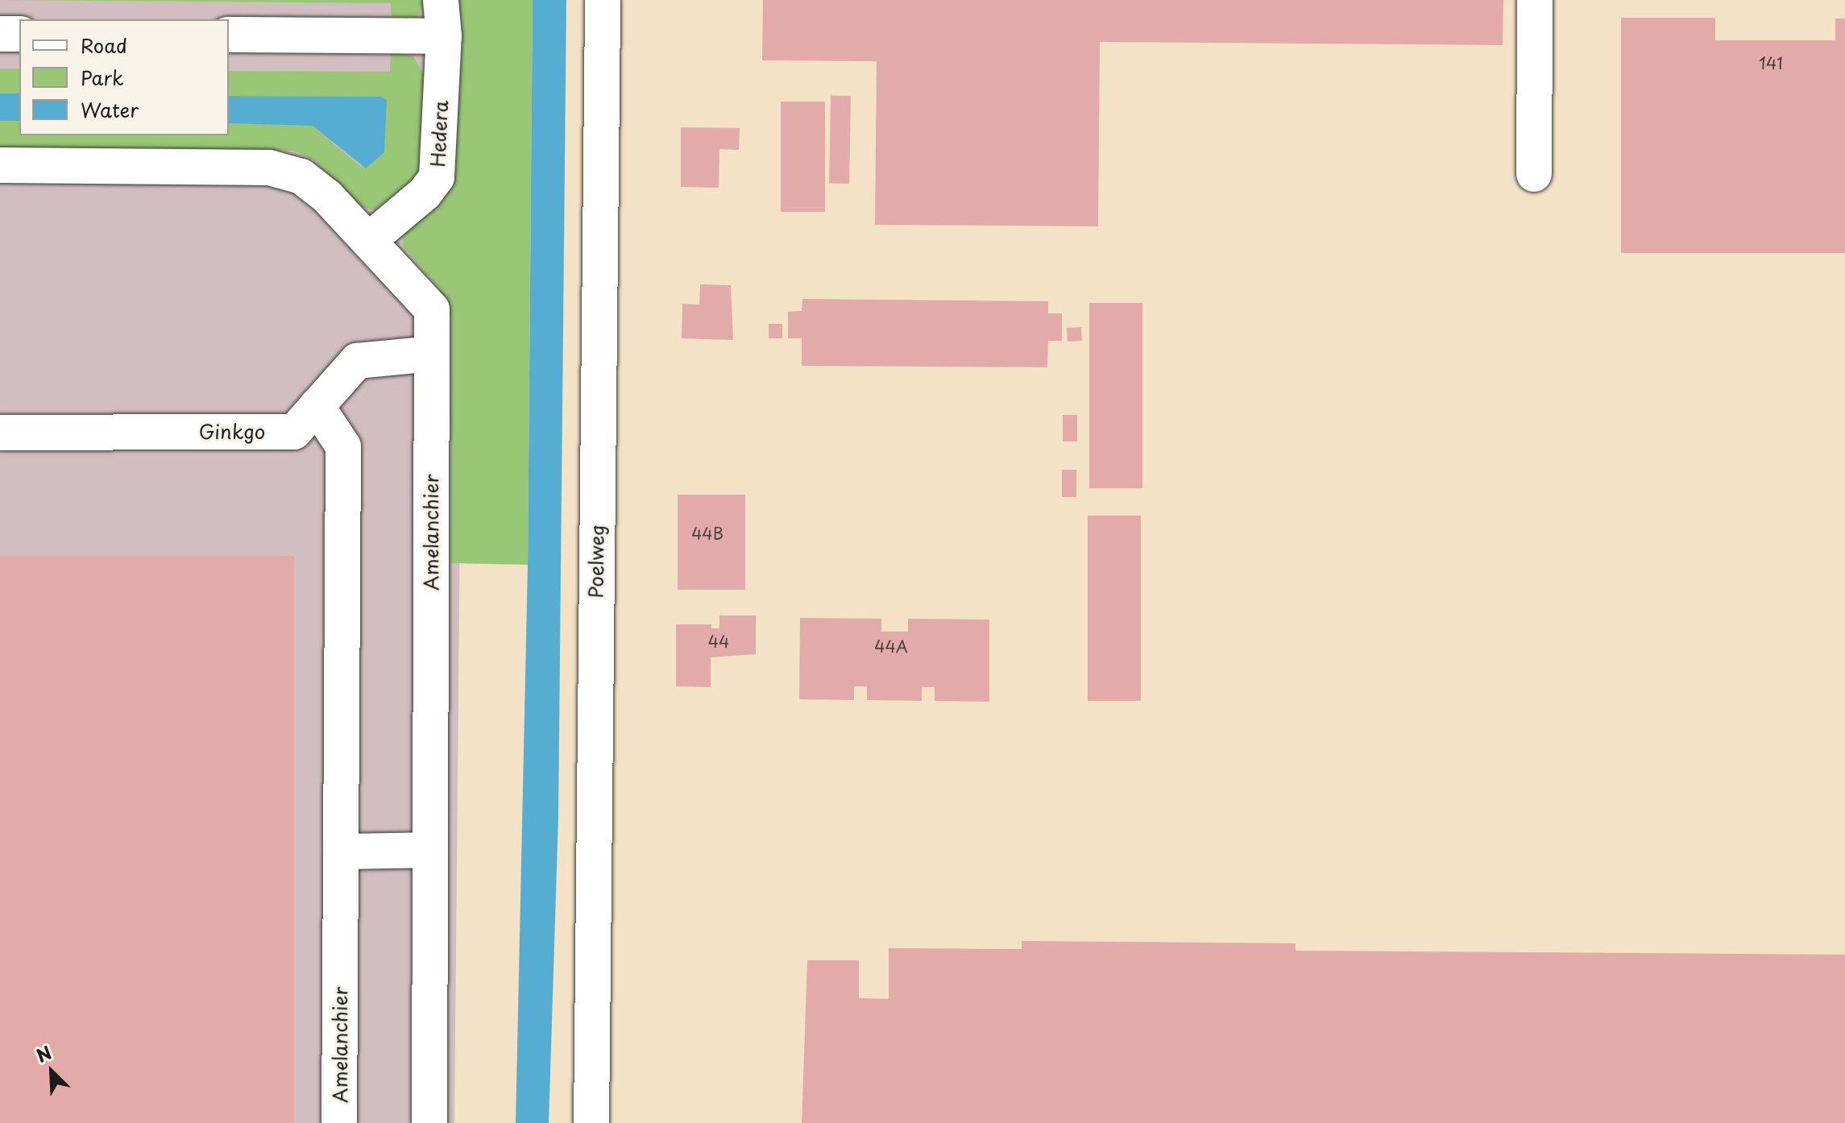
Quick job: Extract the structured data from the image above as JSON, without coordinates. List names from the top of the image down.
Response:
{
  "streets": {
    "street": [
      "Hedera",
      "Ginkgo",
      "Amelanchier",
      "Poelweg"
    ]
  },
  "crossings": [
    ["Hedera", "Amelanchier"],
    ["Ginkgo", "Amelanchier"]
  ],
  "house_numbers": [
    "141",
    "44B",
    "44",
    "44A"
  ],
  "legend": ["Road", "Park", "Water"],
  "north": "top left"
}
